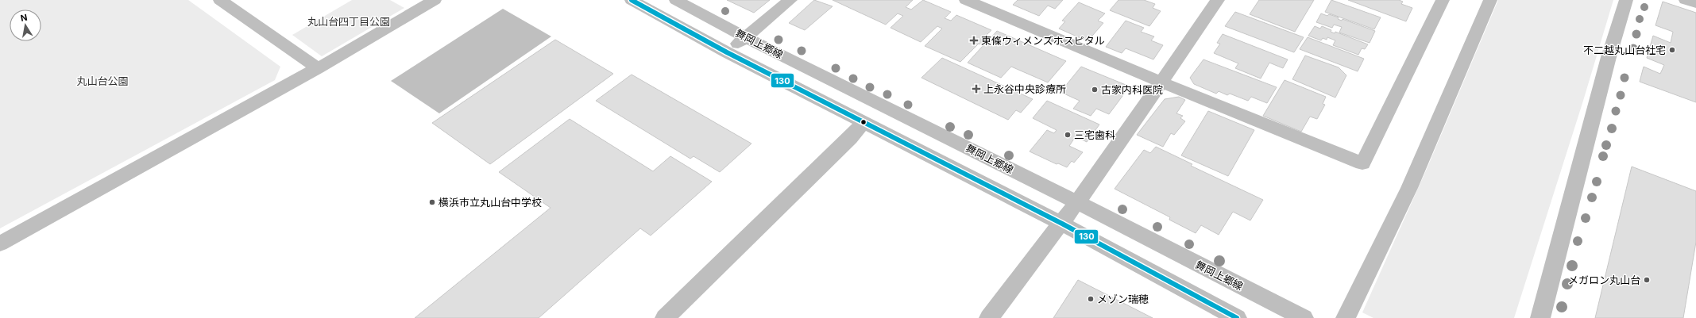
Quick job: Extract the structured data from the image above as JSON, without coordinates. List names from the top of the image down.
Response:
{
  "streets": {
    "street": ["舞岡上郷線"]
  },
  "parks": ["丸山台四丁目公園", "丸山台公園"],
  "places": {
    "health": ["東條ウィメンズホスピタル", "上永谷中央診療所"],
    "other": [
      "不二越丸山台社宅",
      "古家内科医院",
      "三宅歯科",
      "横浜市立丸山台中学校",
      "メガロン丸山台",
      "メゾン瑞穂"
    ]
  },
  "lines": ["transit line 130"],
  "north": "top"
}
